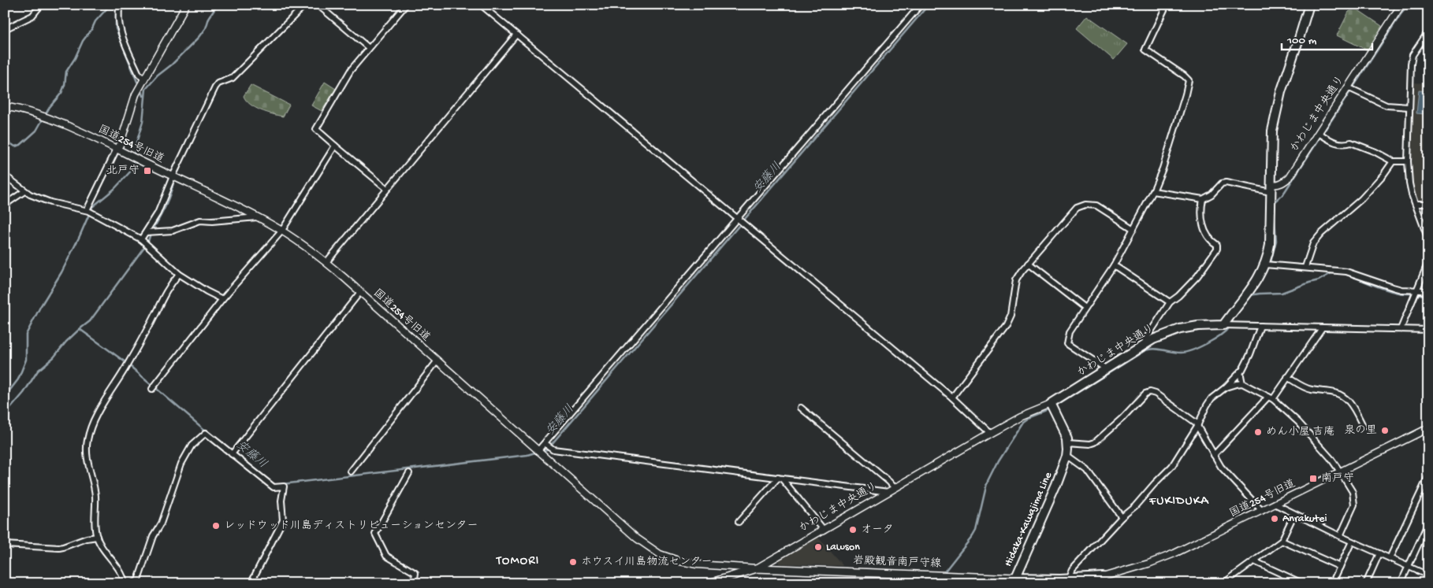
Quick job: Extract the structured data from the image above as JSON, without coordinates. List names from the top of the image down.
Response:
{
  "streets": {
    "main road": ["かわじま中央通り", "Hidaka-Kawajima Line", "岩殿観音南戸守線"],
    "street": ["国道254号旧道"]
  },
  "crossings": [
    ["かわじま中央通り", "国道254号旧道"],
    ["かわじま中央通り", "Hidaka-Kawajima Line"],
    ["かわじま中央通り", "岩殿観音南戸守線"],
    ["国道254号旧道", "Hidaka-Kawajima Line"],
    ["国道254号旧道", "岩殿観音南戸守線"],
    ["Hidaka-Kawajima Line", "岩殿観音南戸守線"]
  ],
  "districts": ["FUKIDUKA", "TOMORI"],
  "water": ["安藤川"],
  "places": {
    "transit": ["北戸守", "南戸守"],
    "other": [
      "泉の里",
      "めん小屋 吉庵",
      "Anrakutei",
      "レッドウッド川島ディストリビューションセンター",
      "オータ",
      "Lawson",
      "ホウスイ川島物流センター"
    ]
  },
  "scale_bar": "100 m"
}
